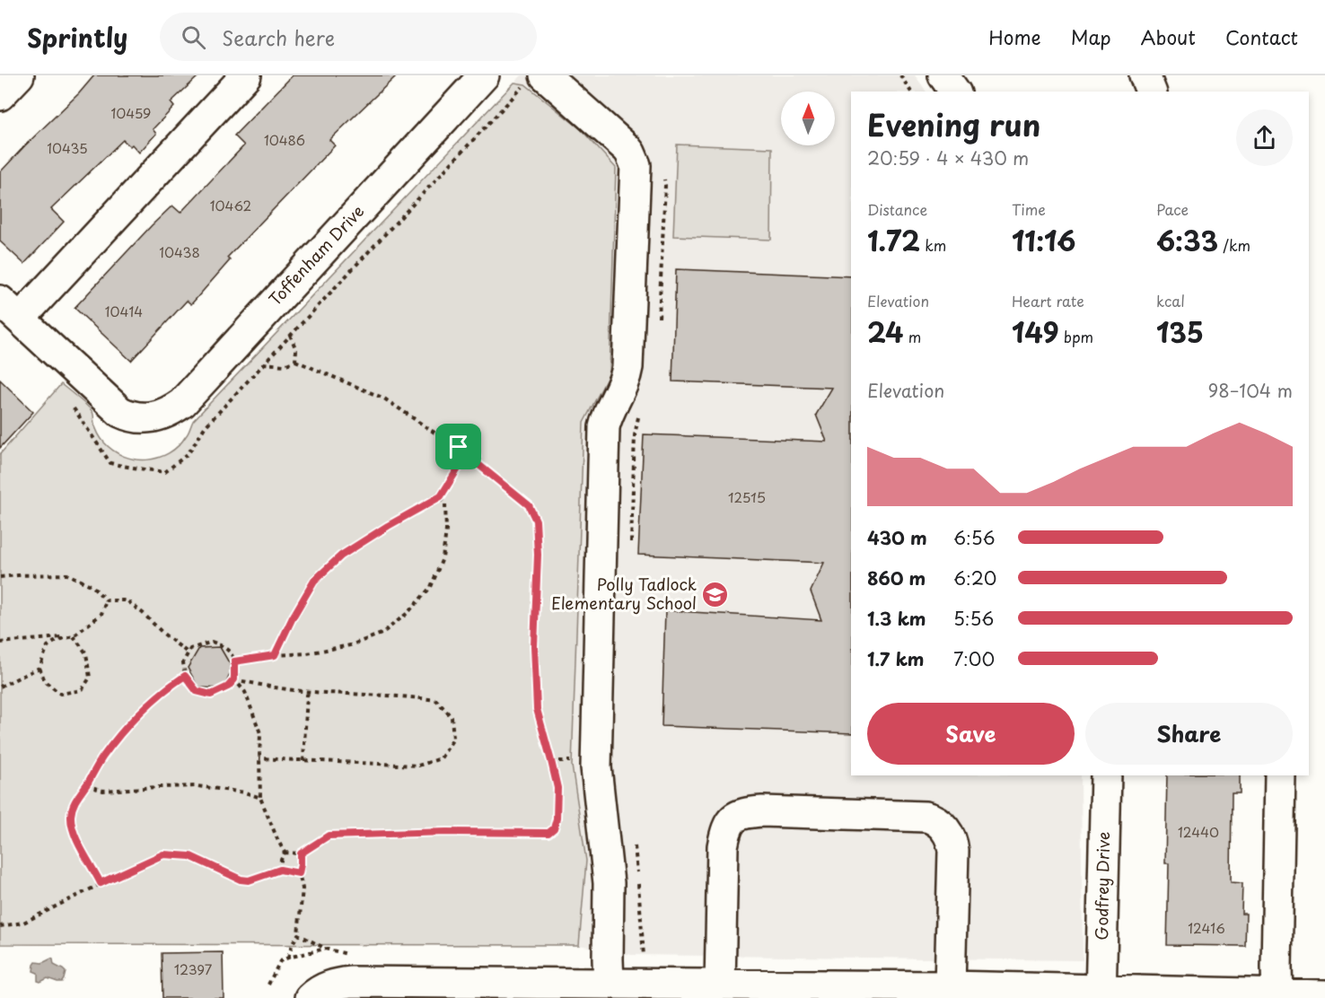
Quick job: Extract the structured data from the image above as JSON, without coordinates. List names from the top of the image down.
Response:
{
  "streets": {
    "street": ["Toffenham Drive", "Godfrey Drive"]
  },
  "places": {
    "school or university": ["Polly Tadlock Elementary School"]
  },
  "house_numbers": [
    "10459",
    "10486",
    "10435",
    "10462",
    "10438",
    "10414",
    "12515",
    "12440",
    "12416",
    "12397"
  ],
  "north": "top",
  "page": {
    "header": "Sprintly",
    "search": "Search here",
    "nav": [
      "Home",
      "Map",
      "About",
      "Contact"
    ],
    "heading": ["Evening run", "20:59 · 4 × 430 m"],
    "stats": [
      ["Distance", "1.72 km"],
      ["Time", "11:16"],
      ["Pace", "6:33 /km"],
      ["Elevation", "24 m"],
      ["Heart rate", "149 bpm"],
      ["kcal", "135"]
    ],
    "chart": ["Elevation", "98–104 m"],
    "list": [
      {
        "name": "430 m",
        "note": "6:56"
      },
      {
        "name": "860 m",
        "note": "6:20"
      },
      {
        "name": "1.3 km",
        "note": "5:56"
      },
      {
        "name": "1.7 km",
        "note": "7:00"
      }
    ],
    "buttons": ["Save", "Share"]
  }
}
